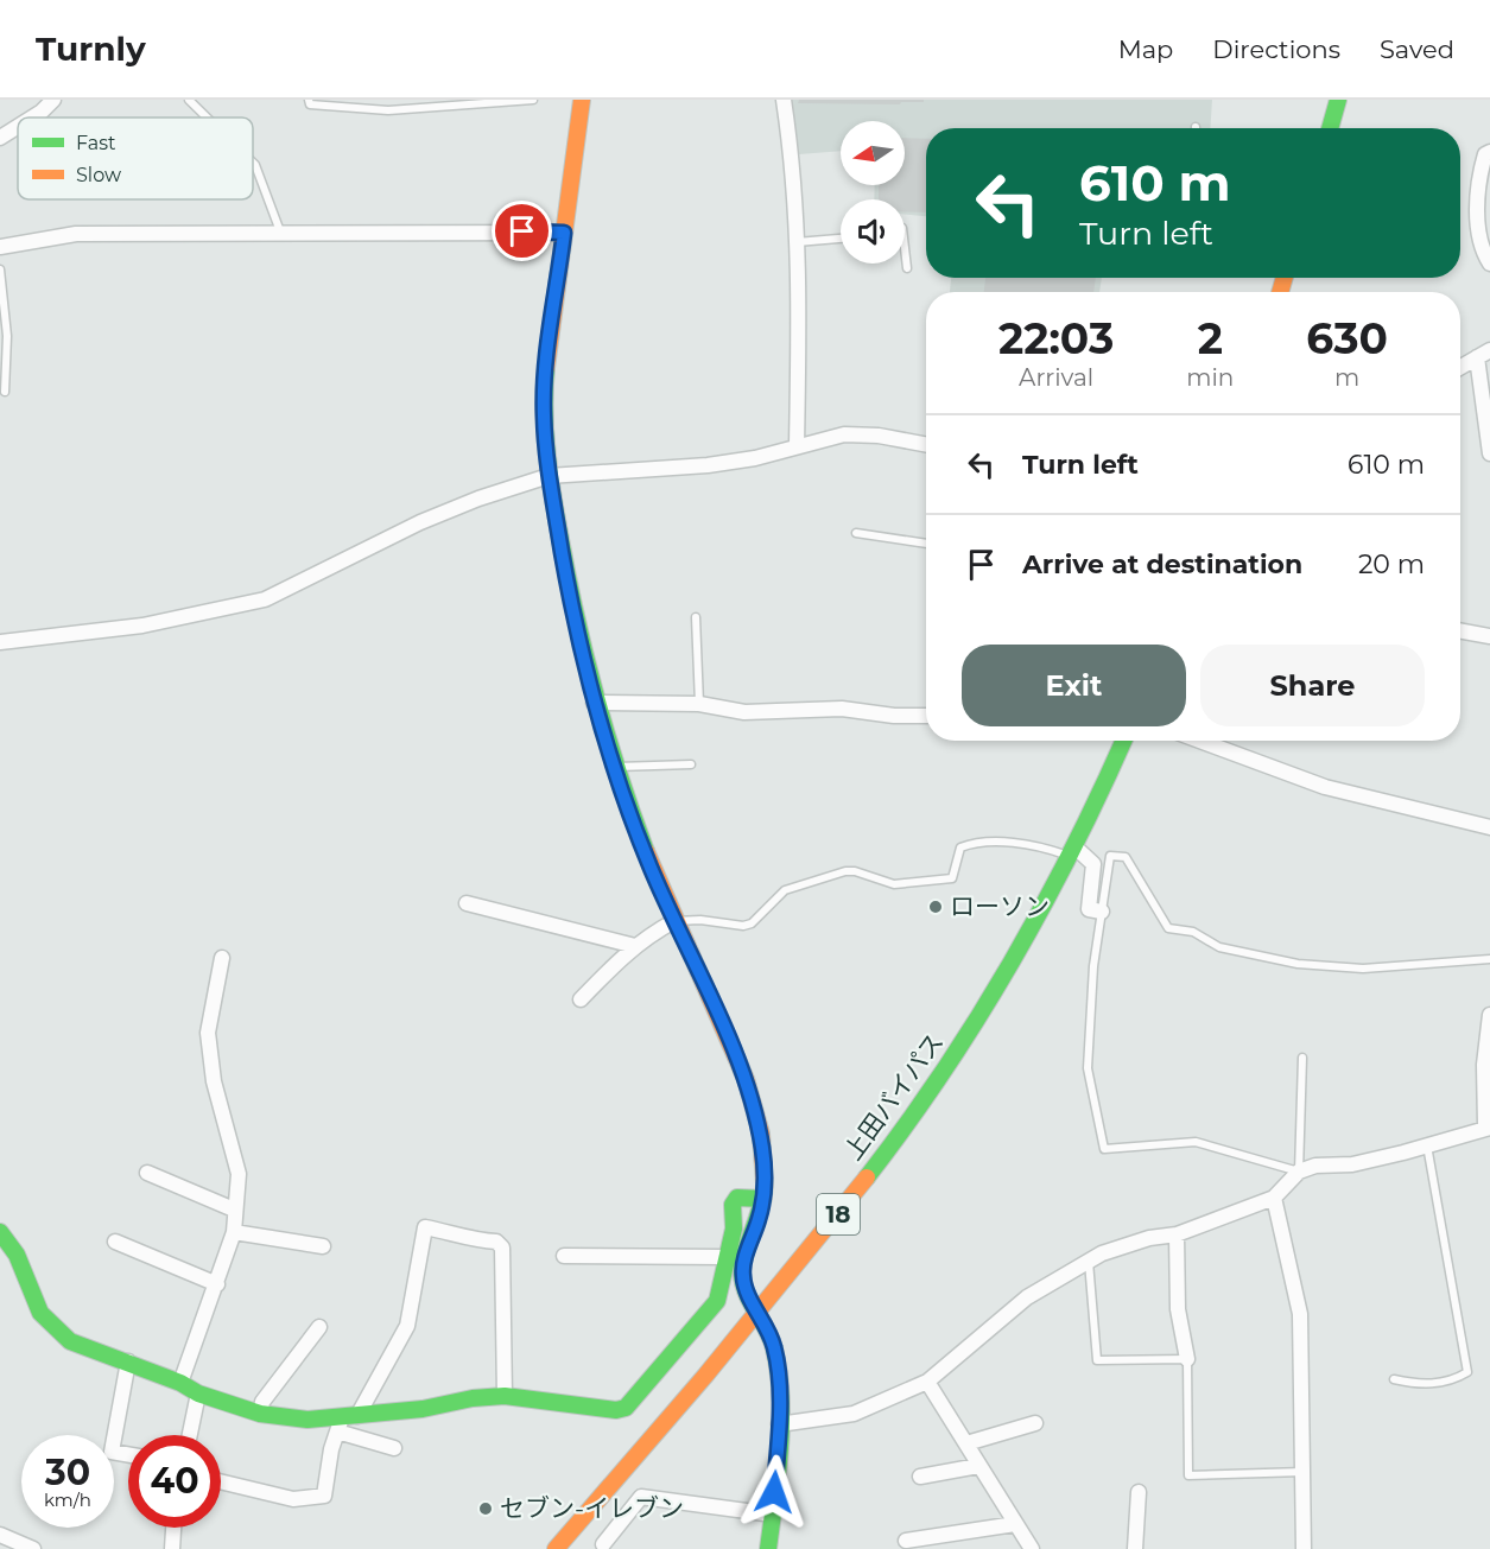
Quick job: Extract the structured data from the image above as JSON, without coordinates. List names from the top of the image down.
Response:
{
  "streets": {
    "main road": ["上田バイパス", "18"]
  },
  "places": ["ローソン", "セブン-イレブン"],
  "legend": ["Fast", "Slow"],
  "north": "left",
  "page": {
    "header": "Turnly",
    "nav": ["Map", "Directions", "Saved"],
    "turn": ["610 m", "Turn left"],
    "eta": [
      "22:03",
      "Arrival",
      "2",
      "min",
      "630",
      "m"
    ],
    "list": [
      {
        "name": "Turn left",
        "value": "610 m"
      },
      {
        "name": "Arrive at destination",
        "value": "20 m"
      }
    ],
    "buttons": ["Exit", "Share"],
    "speed": "30 km/h",
    "limit": "40"
  }
}
